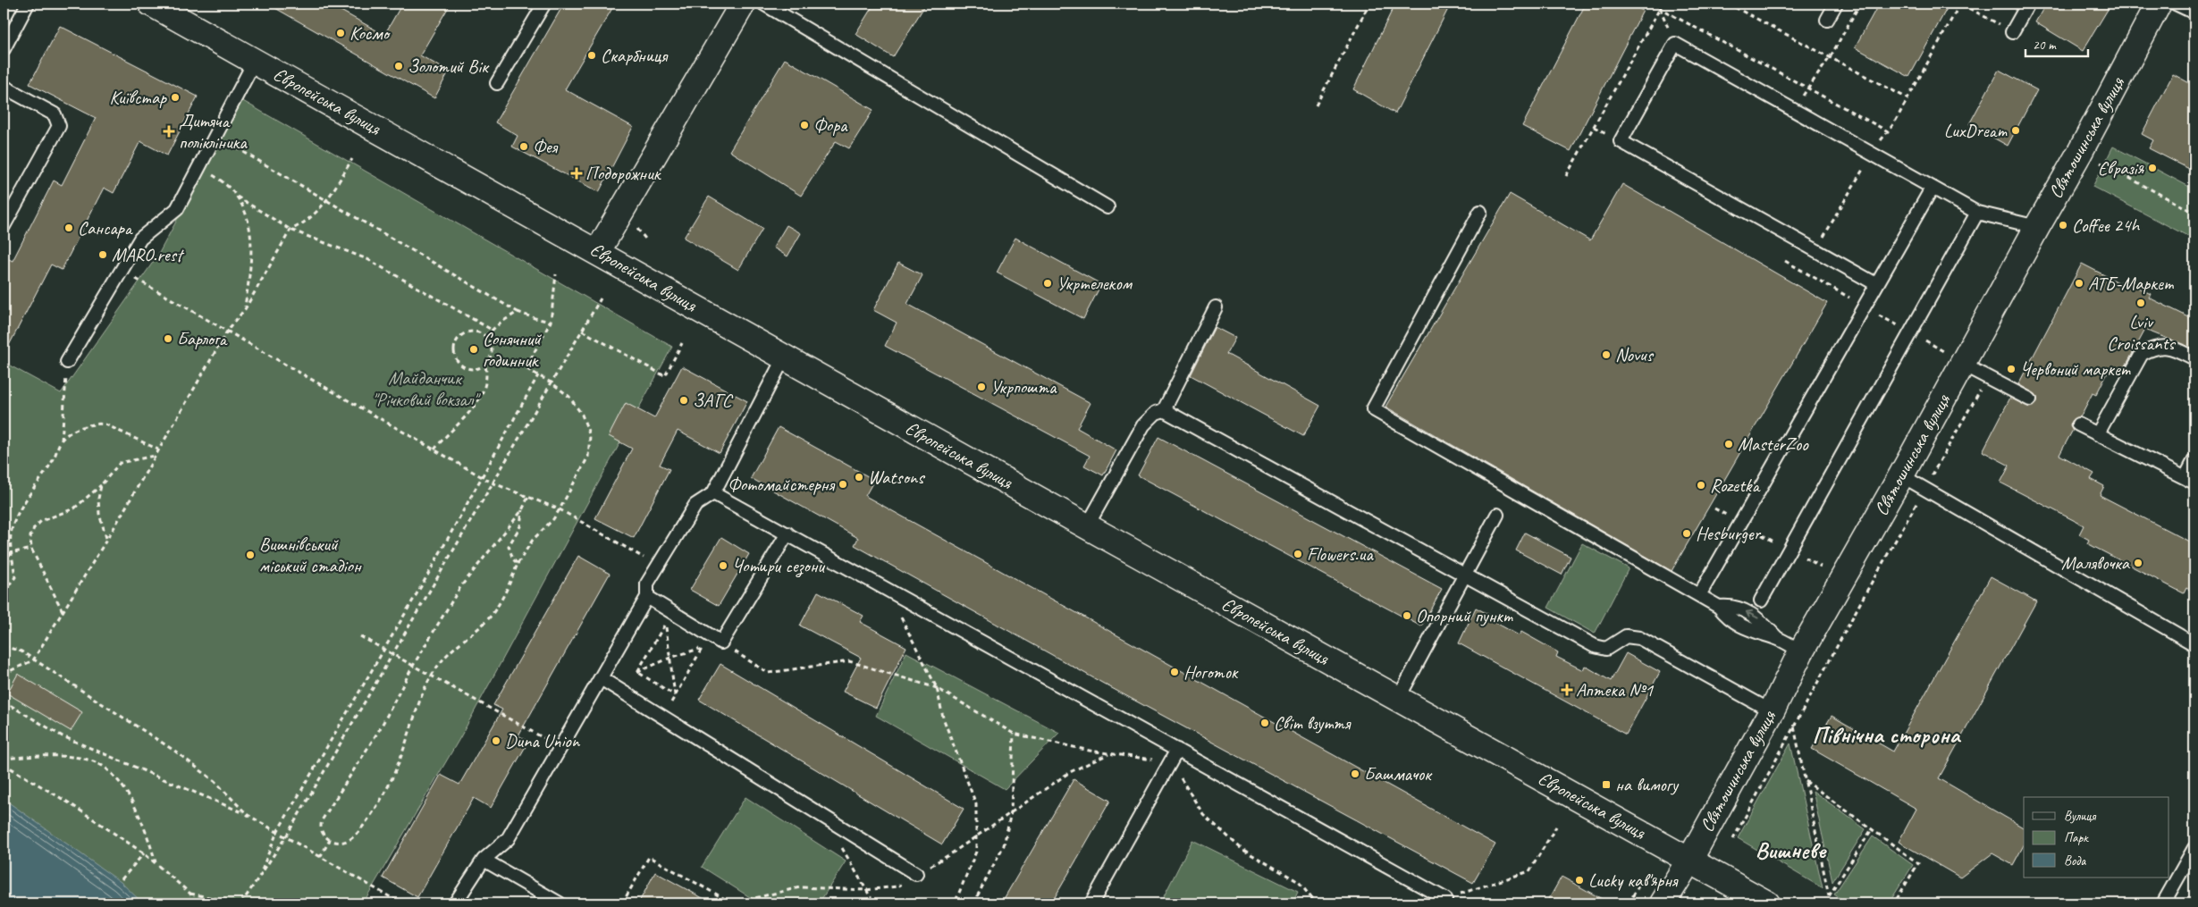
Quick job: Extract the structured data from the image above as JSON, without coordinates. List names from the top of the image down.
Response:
{
  "streets": {
    "street": ["Європейська вулиця", "Святошинська вулиця"]
  },
  "crossings": [
    ["Європейська вулиця", "Святошинська вулиця"]
  ],
  "districts": ["Північна сторона", "Вишневе"],
  "parks": ["Майданчик \"Річковий вокзал\""],
  "places": {
    "other": [
      "Космо",
      "Скарбниця",
      "Золотий Вік",
      "Київстар",
      "Фора",
      "LuxDream",
      "Фея",
      "Євразія",
      "Coffee 24h",
      "Сансара",
      "MARO.rest",
      "Укртелеком",
      "АТБ-Маркет",
      "Lviv Croissants",
      "Барлога",
      "Сонячний годинник",
      "Novus",
      "Червоний маркет",
      "Укрпошта",
      "ЗАГС",
      "MasterZoo",
      "Watsons",
      "Фотомайстерня",
      "Rozetka",
      "Hesburger",
      "Flowers.ua",
      "Вишнівський міський стадіон",
      "Малявочка",
      "Чотири сезони",
      "Опорний пункт",
      "Ноготок",
      "Світ взуття",
      "Duna Union",
      "Башмачок",
      "Lucky кав'ярня"
    ],
    "health": ["Дитяча полікліника", "Подорожник", "Аптека №1"],
    "transit": ["на вимогу"]
  },
  "legend": ["Вулиця", "Парк", "Вода"],
  "scale_bar": "20 m"
}
